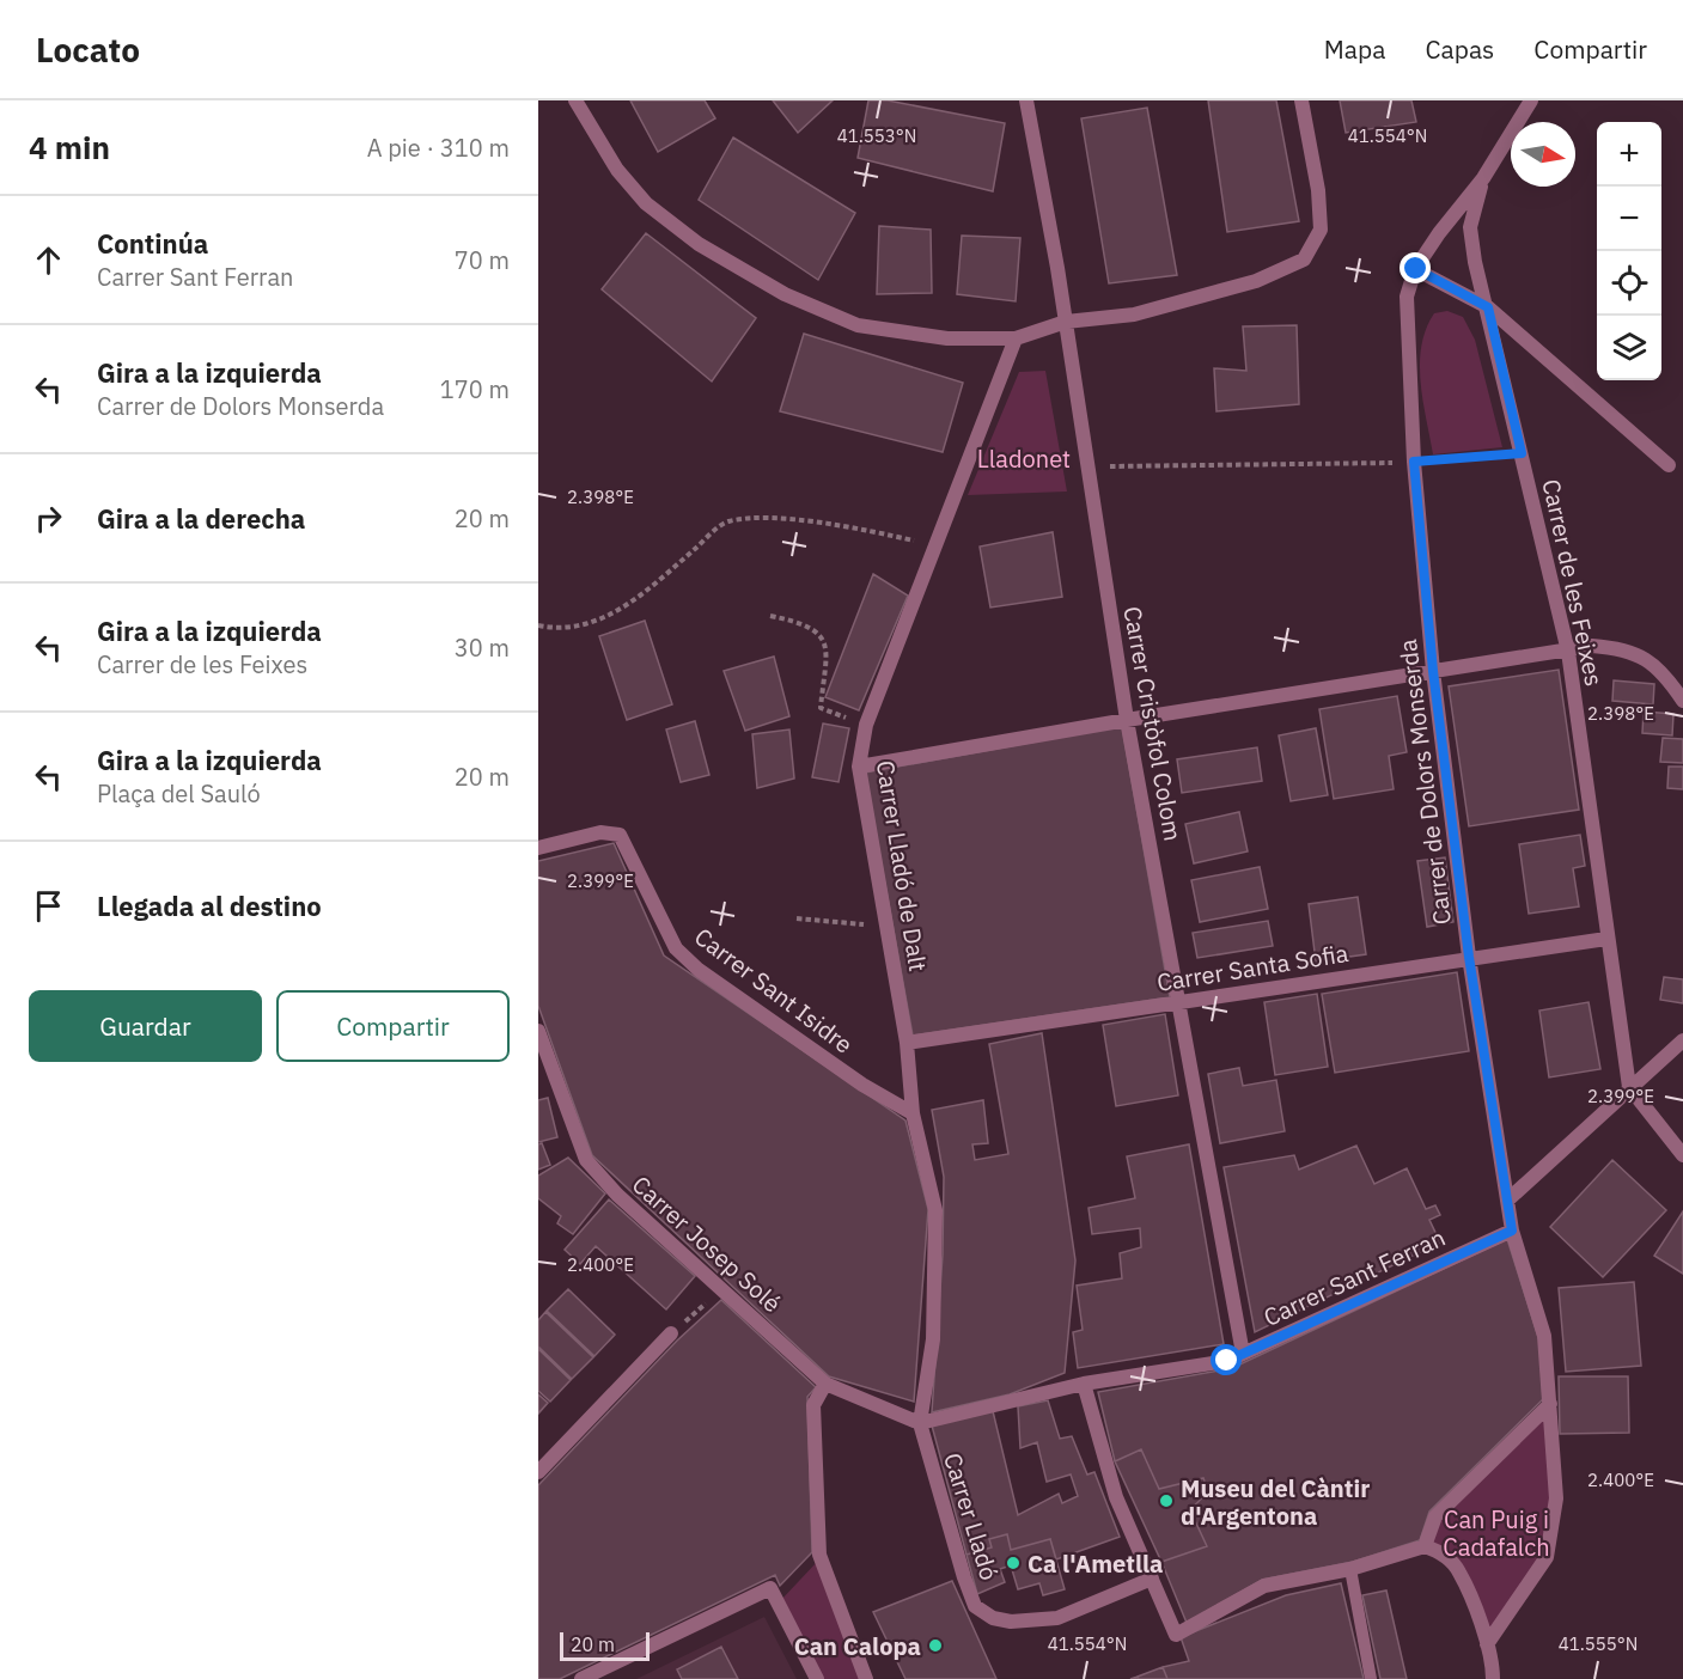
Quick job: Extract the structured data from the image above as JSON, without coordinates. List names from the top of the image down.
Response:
{
  "streets": {
    "street": [
      "Carrer de les Feixes",
      "Carrer Cristòfol Colom",
      "Carrer de Dolors Monserda",
      "Carrer Lladó de Dalt",
      "Carrer Santa Sofia",
      "Carrer Sant Isidre",
      "Carrer Josep Solé",
      "Carrer Sant Ferran",
      "Carrer Lladó"
    ]
  },
  "crossings": [
    ["Carrer de les Feixes", "Carrer de Dolors Monserda"],
    ["Carrer de les Feixes", "Carrer Santa Sofia"],
    ["Carrer Cristòfol Colom", "Carrer Santa Sofia"],
    ["Carrer Cristòfol Colom", "Carrer Sant Ferran"],
    ["Carrer de Dolors Monserda", "Carrer Santa Sofia"],
    ["Carrer de Dolors Monserda", "Carrer Sant Ferran"],
    ["Carrer Lladó de Dalt", "Carrer Santa Sofia"],
    ["Carrer Lladó de Dalt", "Carrer Sant Isidre"],
    ["Carrer Lladó de Dalt", "Carrer Josep Solé"],
    ["Carrer Lladó de Dalt", "Carrer Sant Ferran"],
    ["Carrer Lladó de Dalt", "Carrer Lladó"],
    ["Carrer Josep Solé", "Carrer Sant Ferran"],
    ["Carrer Josep Solé", "Carrer Lladó"],
    ["Carrer Sant Ferran", "Carrer Lladó"]
  ],
  "parks": ["Lladonet", "Can Puig i Cadafalch"],
  "places": ["Museu del Càntir d'Argentona", "Ca l'Ametlla", "Can Calopa"],
  "scale_bar": "20 m",
  "north": "right",
  "page": {
    "header": "Locato",
    "nav": ["Mapa", "Capas", "Compartir"],
    "heading": ["4 min", "A pie · 310 m"],
    "map_buttons": ["+", "−"],
    "list": [
      ["Continúa", "Carrer Sant Ferran", "70 m"],
      ["Gira a la izquierda", "Carrer de Dolors Monserda", "170 m"],
      ["Gira a la derecha", "20 m"],
      ["Gira a la izquierda", "Carrer de les Feixes", "30 m"],
      ["Gira a la izquierda", "Plaça del Sauló", "20 m"],
      "Llegada al destino"
    ],
    "buttons": ["Guardar", "Compartir"],
    "scale": "20 m"
  },
  "coordinates": [
    "41.553°N",
    "41.554°N",
    "2.398°E",
    "2.399°E",
    "2.400°E",
    "41.555°N"
  ]
}
